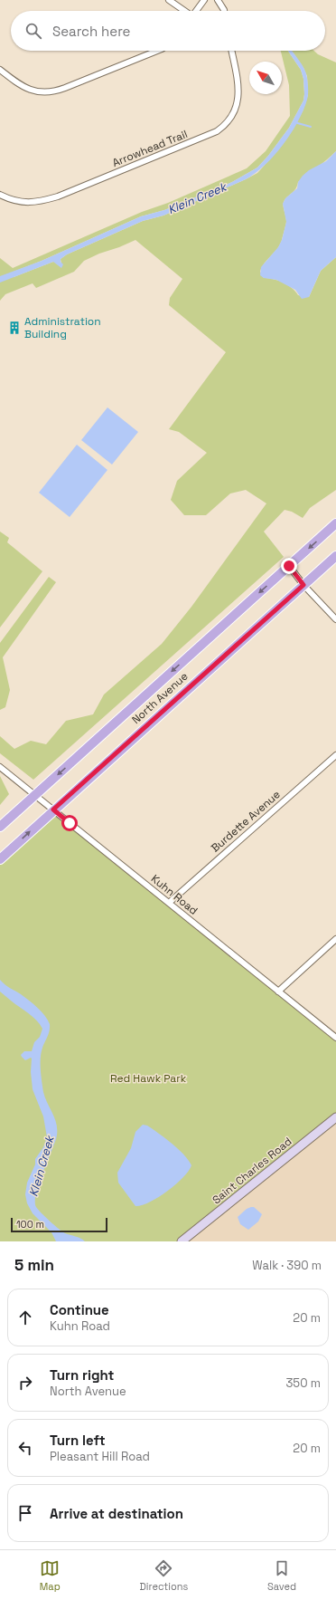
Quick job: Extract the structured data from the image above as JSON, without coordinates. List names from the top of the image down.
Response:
{
  "streets": {
    "main road": ["North Avenue"],
    "street": [
      "Arrowhead Trail",
      "Burdette Avenue",
      "Kuhn Road",
      "Saint Charles Road"
    ]
  },
  "crossings": [
    ["North Avenue", "Kuhn Road"],
    ["Burdette Avenue", "Kuhn Road"]
  ],
  "water": ["Klein Creek"],
  "parks": ["Red Hawk Park"],
  "places": {
    "building": ["Administration Building"]
  },
  "scale_bar": "100 m",
  "north": "top left",
  "page": {
    "search": "Search here",
    "scale": "100 m",
    "heading": ["5 min", "Walk · 390 m"],
    "list": [
      ["Continue", "Kuhn Road", "20 m"],
      ["Turn right", "North Avenue", "350 m"],
      ["Turn left", "Pleasant Hill Road", "20 m"],
      "Arrive at destination"
    ],
    "nav": ["Map", "Directions", "Saved"]
  }
}
